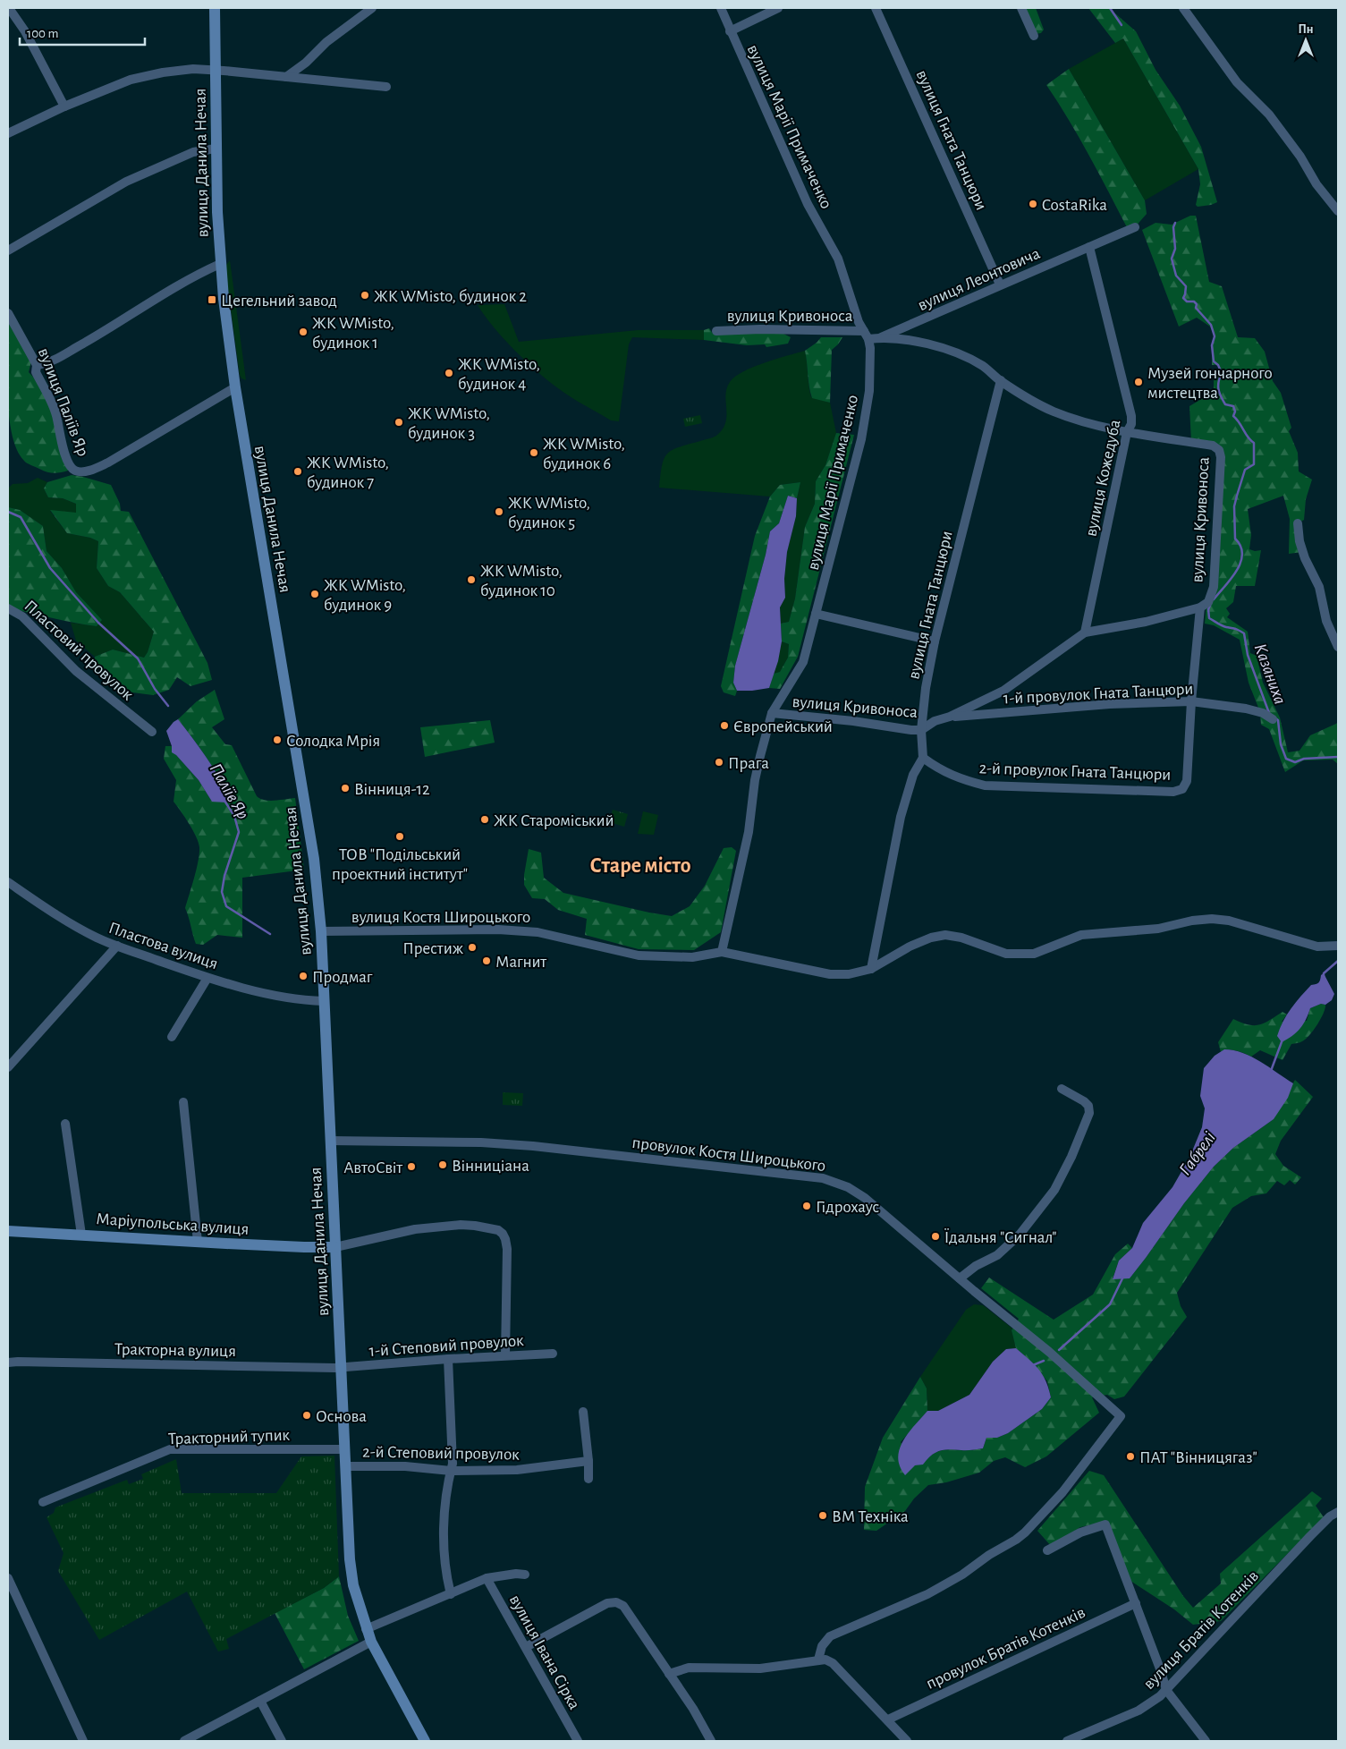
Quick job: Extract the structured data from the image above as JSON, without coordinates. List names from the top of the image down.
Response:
{
  "streets": {
    "main road": ["вулиця Данила Нечая", "Маріупольська вулиця"],
    "street": [
      "вулиця Марії Примаченко",
      "вулиця Гната Танцюри",
      "вулиця Леонтовича",
      "вулиця Кривоноса",
      "вулиця Паліїв Яр",
      "вулиця Кожедуба",
      "Пластовий провулок",
      "1-й провулок Гната Танцюри",
      "2-й провулок Гната Танцюри",
      "вулиця Костя Широцького",
      "Пластова вулиця",
      "провулок Костя Широцького",
      "1-й Степовий провулок",
      "Тракторна вулиця",
      "Тракторний тупик",
      "2-й Степовий провулок",
      "вулиця Братів Котенків",
      "провулок Братів Котенків",
      "вулиця Івана Сірка"
    ]
  },
  "crossings": [
    ["вулиця Марії Примаченко", "вулиця Кривоноса"],
    ["вулиця Марії Примаченко", "вулиця Костя Широцького"],
    ["вулиця Гната Танцюри", "вулиця Леонтовича"],
    ["вулиця Гната Танцюри", "вулиця Кривоноса"],
    ["вулиця Гната Танцюри", "2-й провулок Гната Танцюри"],
    ["вулиця Данила Нечая", "вулиця Паліїв Яр"],
    ["вулиця Данила Нечая", "вулиця Костя Широцького"],
    ["вулиця Данила Нечая", "Пластова вулиця"],
    ["вулиця Данила Нечая", "провулок Костя Широцького"],
    ["вулиця Данила Нечая", "Маріупольська вулиця"],
    ["вулиця Данила Нечая", "1-й Степовий провулок"],
    ["вулиця Данила Нечая", "Тракторна вулиця"],
    ["вулиця Данила Нечая", "Тракторний тупик"],
    ["вулиця Данила Нечая", "2-й Степовий провулок"],
    ["вулиця Леонтовича", "вулиця Кривоноса"],
    ["вулиця Леонтовича", "вулиця Кожедуба"],
    ["вулиця Кривоноса", "вулиця Кожедуба"],
    ["вулиця Кривоноса", "1-й провулок Гната Танцюри"],
    ["вулиця Кривоноса", "2-й провулок Гната Танцюри"],
    ["1-й провулок Гната Танцюри", "2-й провулок Гната Танцюри"],
    ["1-й Степовий провулок", "Тракторна вулиця"]
  ],
  "districts": ["Старе місто"],
  "water": ["Казаниха", "Паліїв Яр", "Габрелі"],
  "places": {
    "other": [
      "CostaRika",
      "ЖК WMisto, будинок 2",
      "ЖК WMisto, будинок 1",
      "ЖК WMisto, будинок 4",
      "Музей гончарного мистецтва",
      "ЖК WMisto, будинок 3",
      "ЖК WMisto, будинок 6",
      "ЖК WMisto, будинок 7",
      "ЖК WMisto, будинок 5",
      "ЖК WMisto, будинок 10",
      "ЖК WMisto, будинок 9",
      "Європейський",
      "Солодка Мрія",
      "Прага",
      "Вінниця-12",
      "ЖК Староміський",
      "ТОВ \"Подільський проектний інститут\"",
      "Престиж",
      "Магнит",
      "Продмаг",
      "Вінниціана",
      "АвтоСвіт",
      "Гідрохаус",
      "Їдальня \"Сигнал\"",
      "Основа",
      "ПАТ \"Вінницягаз\"",
      "ВМ Техніка"
    ],
    "transit": ["Цегельний завод"]
  },
  "scale_bar": "100 m",
  "north": "top"
}
